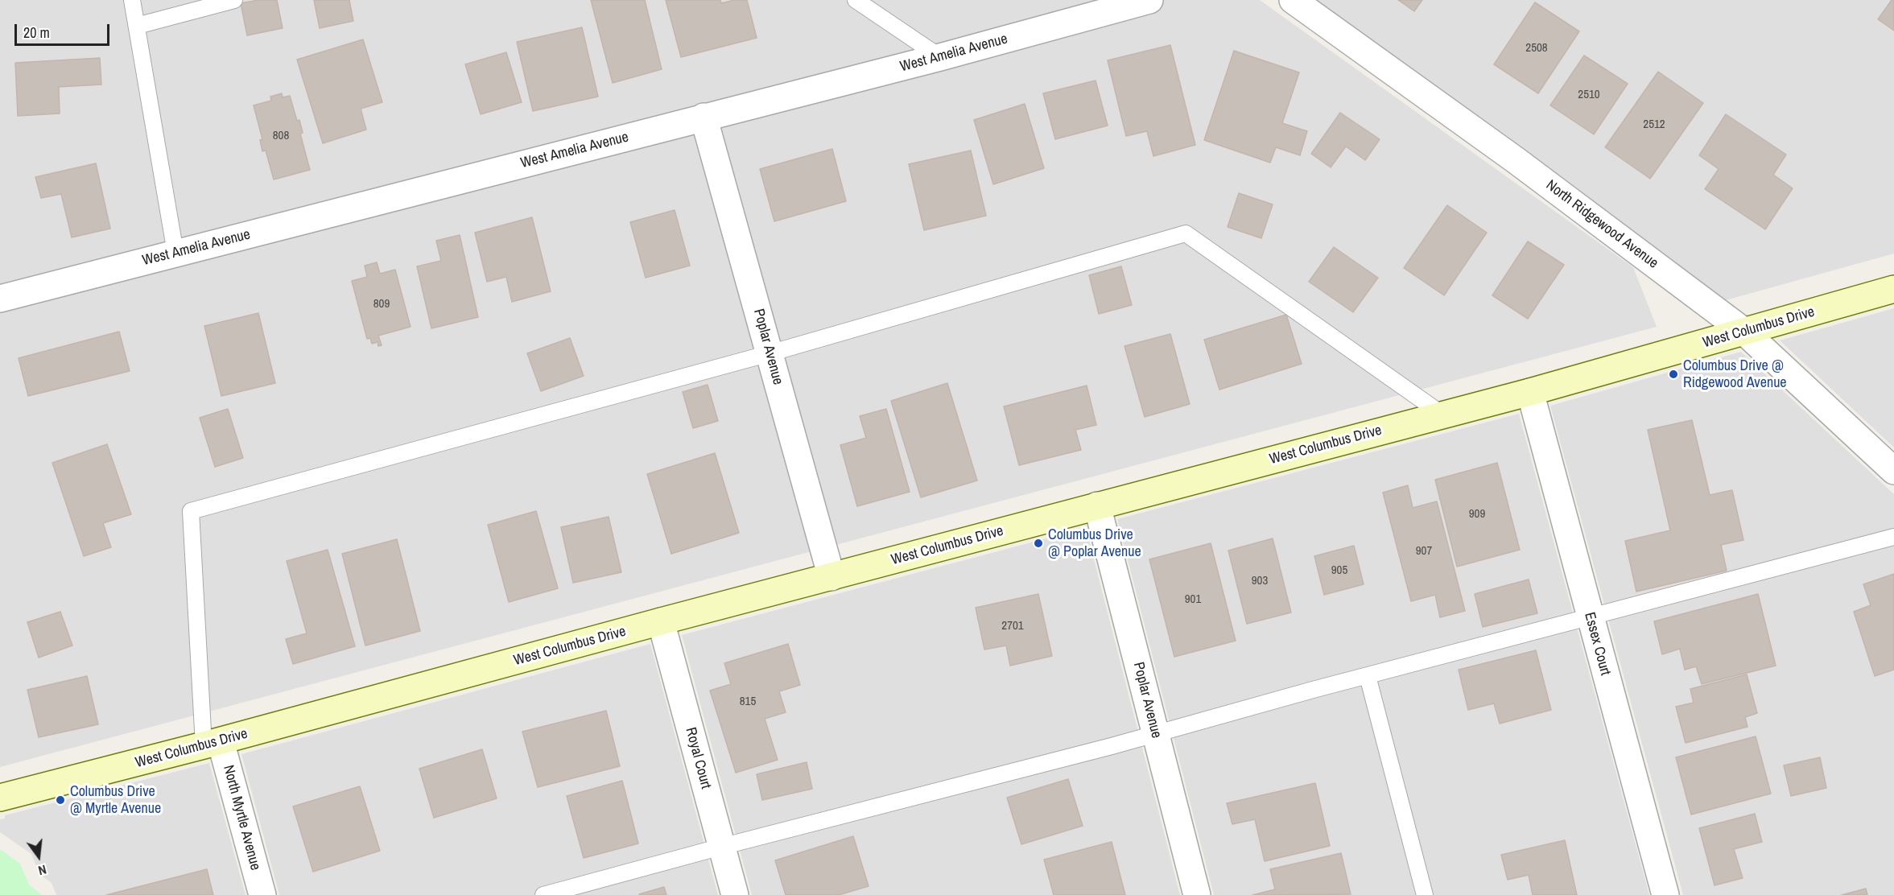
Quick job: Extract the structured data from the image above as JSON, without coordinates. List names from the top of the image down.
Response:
{
  "streets": {
    "main road": ["West Columbus Drive"],
    "street": [
      "West Amelia Avenue",
      "North Ridgewood Avenue",
      "Poplar Avenue",
      "Essex Court",
      "Royal Court",
      "North Myrtle Avenue"
    ]
  },
  "crossings": [
    ["West Amelia Avenue", "Poplar Avenue"],
    ["North Ridgewood Avenue", "West Columbus Drive"],
    ["West Columbus Drive", "Poplar Avenue"],
    ["West Columbus Drive", "Essex Court"],
    ["West Columbus Drive", "Royal Court"],
    ["West Columbus Drive", "North Myrtle Avenue"]
  ],
  "places": ["Columbus Drive @ Ridgewood Avenue", "Columbus Drive @ Poplar Avenue", "Columbus Drive @ Myrtle Avenue"],
  "house_numbers": [
    "2508",
    "2510",
    "2512",
    "808",
    "809",
    "909",
    "907",
    "905",
    "903",
    "901",
    "2701",
    "815"
  ],
  "scale_bar": "20 m",
  "north": "bottom"
}
